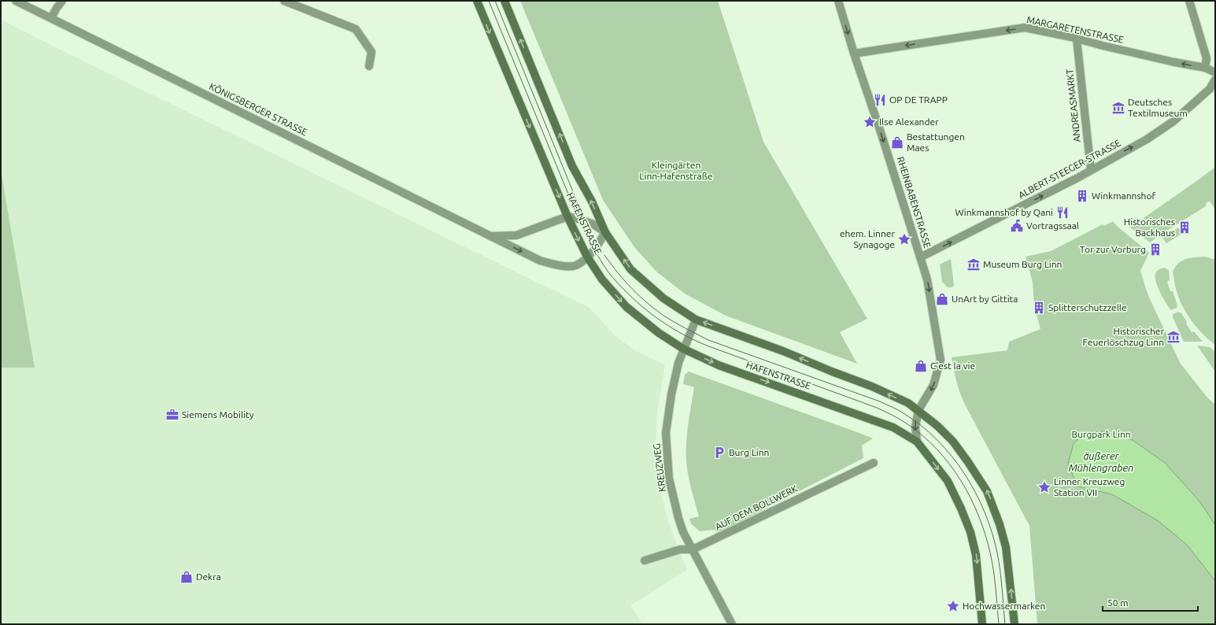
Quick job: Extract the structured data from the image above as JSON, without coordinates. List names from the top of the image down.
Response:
{
  "streets": {
    "main road": ["HAFENSTRASSE"],
    "street": [
      "MARGARETENSTRASSE",
      "ANDREASMARKT",
      "KÖNIGSBERGER STRASSE",
      "ALBERT-STEEGER-STRASSE",
      "RHEINBABENSTRASSE",
      "KREUZWEG",
      "AUF DEM BOLLWERK"
    ]
  },
  "crossings": [
    ["MARGARETENSTRASSE", "ANDREASMARKT"],
    ["MARGARETENSTRASSE", "RHEINBABENSTRASSE"],
    ["ANDREASMARKT", "ALBERT-STEEGER-STRASSE"],
    ["KÖNIGSBERGER STRASSE", "HAFENSTRASSE"],
    ["ALBERT-STEEGER-STRASSE", "RHEINBABENSTRASSE"],
    ["RHEINBABENSTRASSE", "HAFENSTRASSE"],
    ["HAFENSTRASSE", "KREUZWEG"],
    ["KREUZWEG", "AUF DEM BOLLWERK"]
  ],
  "one_way": ["MARGARETENSTRASSE", "ALBERT-STEEGER-STRASSE", "RHEINBABENSTRASSE"],
  "water": ["äußerer Mühlengraben"],
  "parks": ["Kleingärten Linn-Hafenstraße", "Burgpark Linn"],
  "places": {
    "restaurant": ["OP DE TRAPP", "Winkmannshof by Qani"],
    "museum": ["Deutsches Textilmuseum", "Museum Burg Linn", "Historischer Feuerlöschzug Linn"],
    "place": [
      "Ilse Alexander",
      "ehem. Linner Synagoge",
      "Linner Kreuzweg Station VII",
      "Hochwassermarken"
    ],
    "shop": [
      "Bestattungen Maes",
      "UnArt by Gittita",
      "C'est la vie",
      "Dekra"
    ],
    "building": [
      "Winkmannshof",
      "Historisches Backhaus",
      "Tor zur Vorburg",
      "Splitterschutzzelle"
    ],
    "public building": ["Vortragssaal"],
    "office": ["Siemens Mobility"],
    "parking": ["Burg Linn"]
  },
  "scale_bar": "50 m"
}
